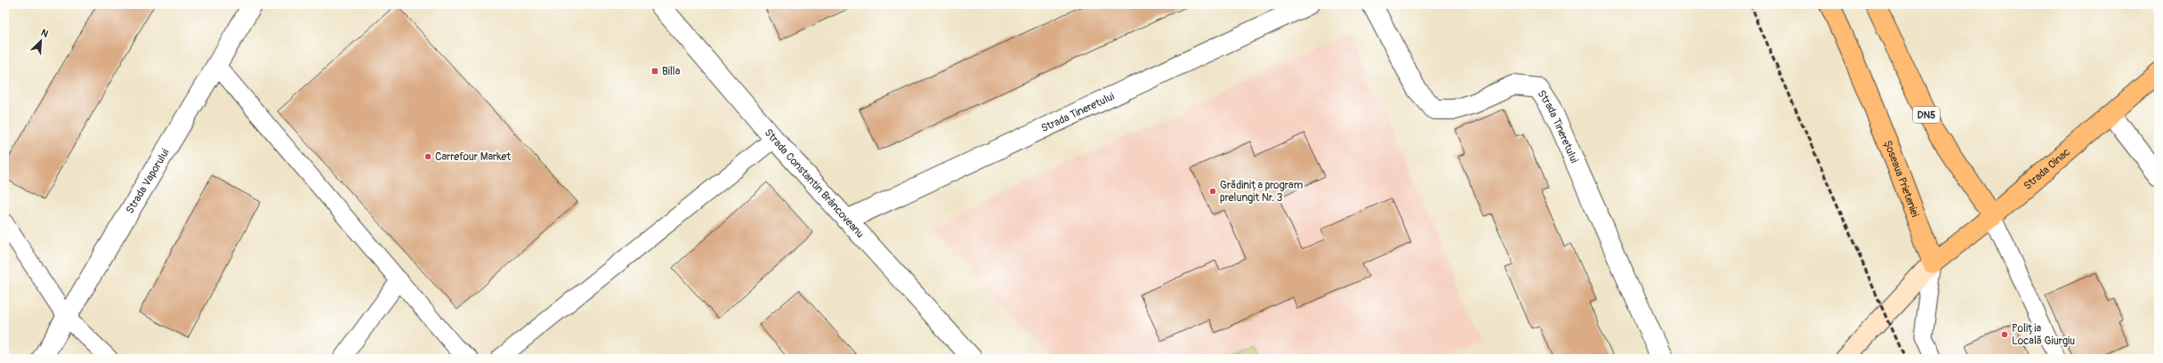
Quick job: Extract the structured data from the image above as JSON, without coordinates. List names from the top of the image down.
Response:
{
  "streets": {
    "main road": ["DN5", "Strada Oinac", "Șoseaua Prieteniei"],
    "street": ["Strada Tineretului", "Strada Vaporului", "Strada Constantin Brâncoveanu"]
  },
  "crossings": [
    ["Strada Tineretului", "Strada Constantin Brâncoveanu"],
    ["DN5", "Strada Oinac"],
    ["Strada Oinac", "Șoseaua Prieteniei"]
  ],
  "places": {
    "transit": ["Billa"],
    "other": ["Carrefour Market", "Grădinița program prelungit Nr. 3", "Poliția Locală Giurgiu"]
  },
  "north": "top right"
}
